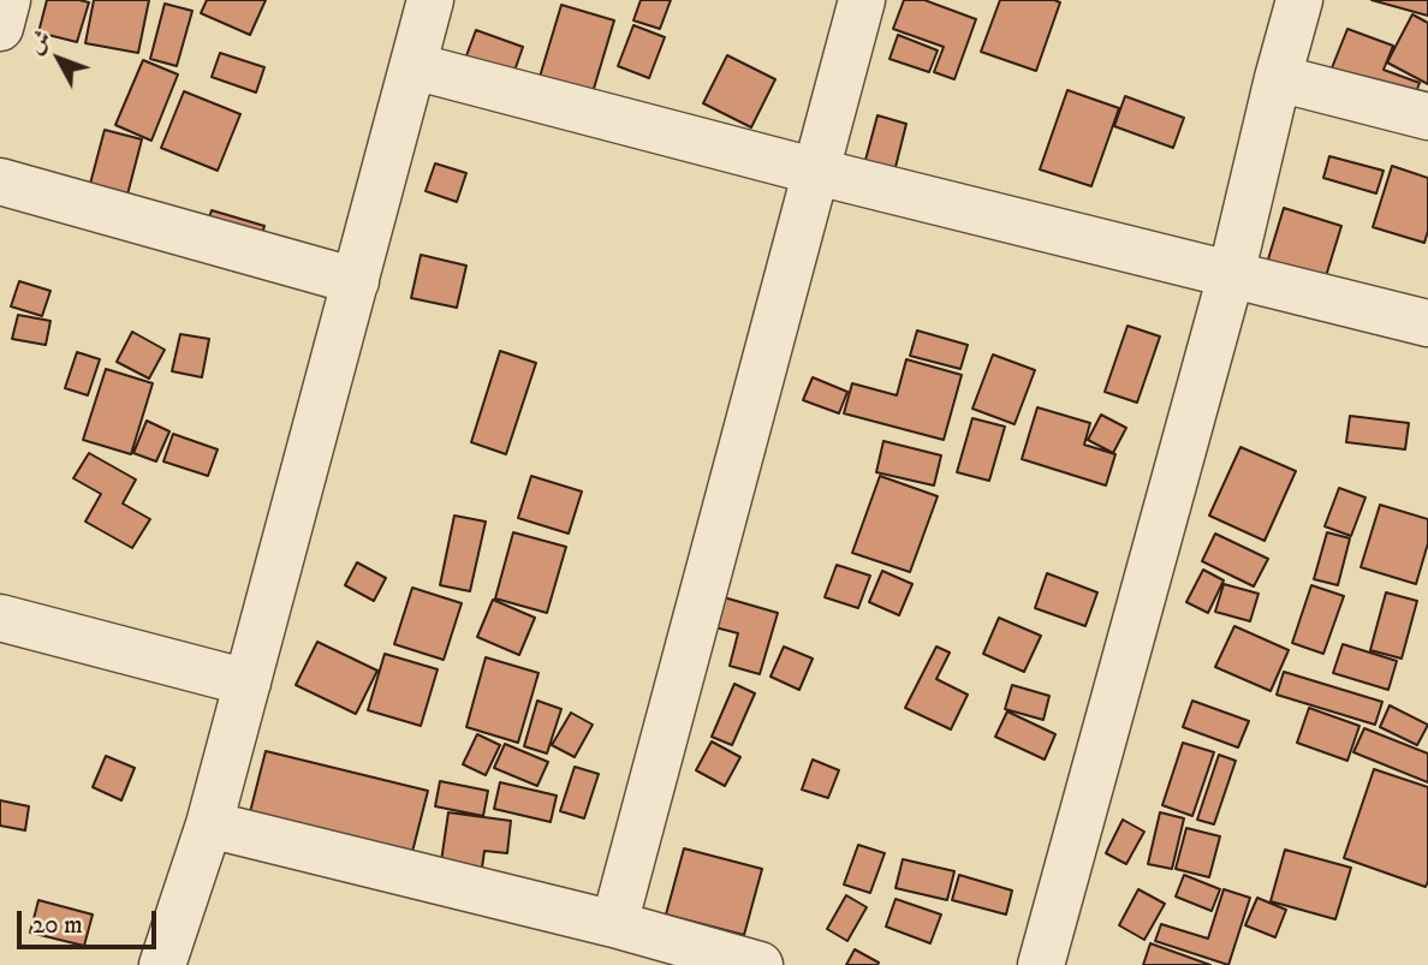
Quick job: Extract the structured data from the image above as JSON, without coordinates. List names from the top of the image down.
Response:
{
  "scale_bar": "20 m",
  "north": "top left"
}
